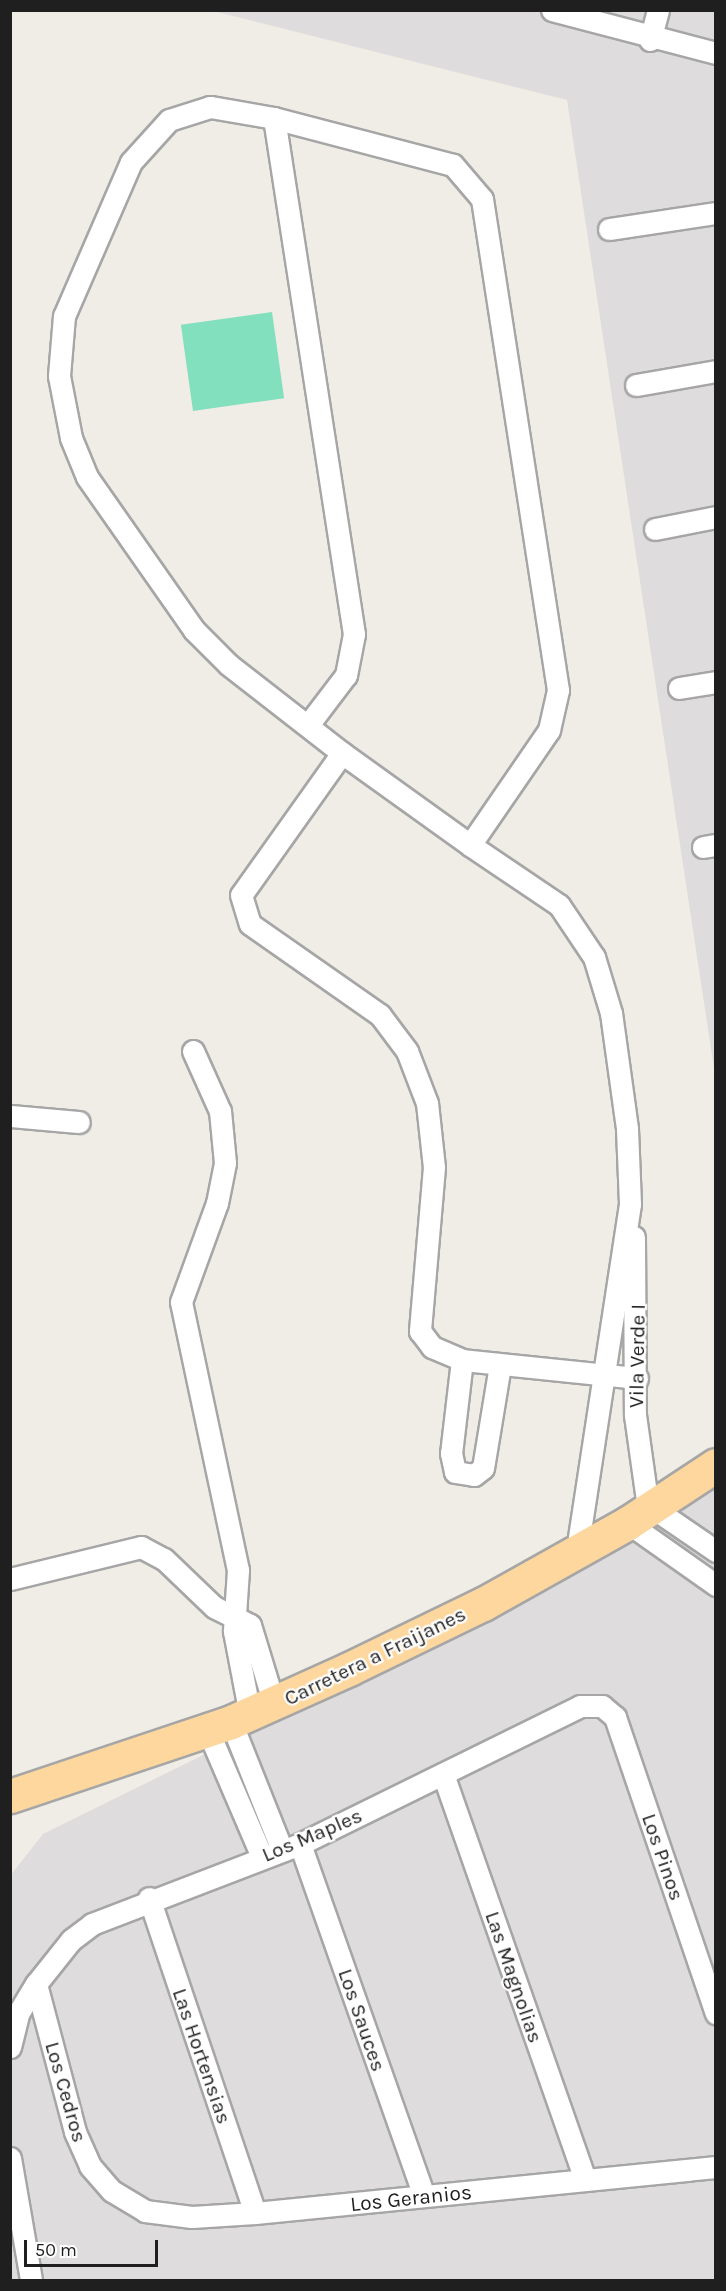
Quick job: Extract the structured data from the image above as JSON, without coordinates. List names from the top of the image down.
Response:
{
  "streets": {
    "main road": ["Carretera a Fraijanes"],
    "street": [
      "Vila Verde I",
      "Los Maples",
      "Los Pinos",
      "Las Magnolias",
      "Los Sauces",
      "Las Hortensias",
      "Los Cedros",
      "Los Geranios"
    ]
  },
  "crossings": [
    ["Vila Verde I", "Carretera a Fraijanes"],
    ["Carretera a Fraijanes", "Los Sauces"],
    ["Los Maples", "Los Pinos"],
    ["Los Maples", "Las Magnolias"],
    ["Los Maples", "Los Sauces"],
    ["Los Maples", "Las Hortensias"],
    ["Los Maples", "Los Cedros"],
    ["Las Magnolias", "Los Geranios"],
    ["Los Sauces", "Los Geranios"],
    ["Las Hortensias", "Los Geranios"],
    ["Los Cedros", "Los Geranios"]
  ],
  "scale_bar": "50 m"
}
